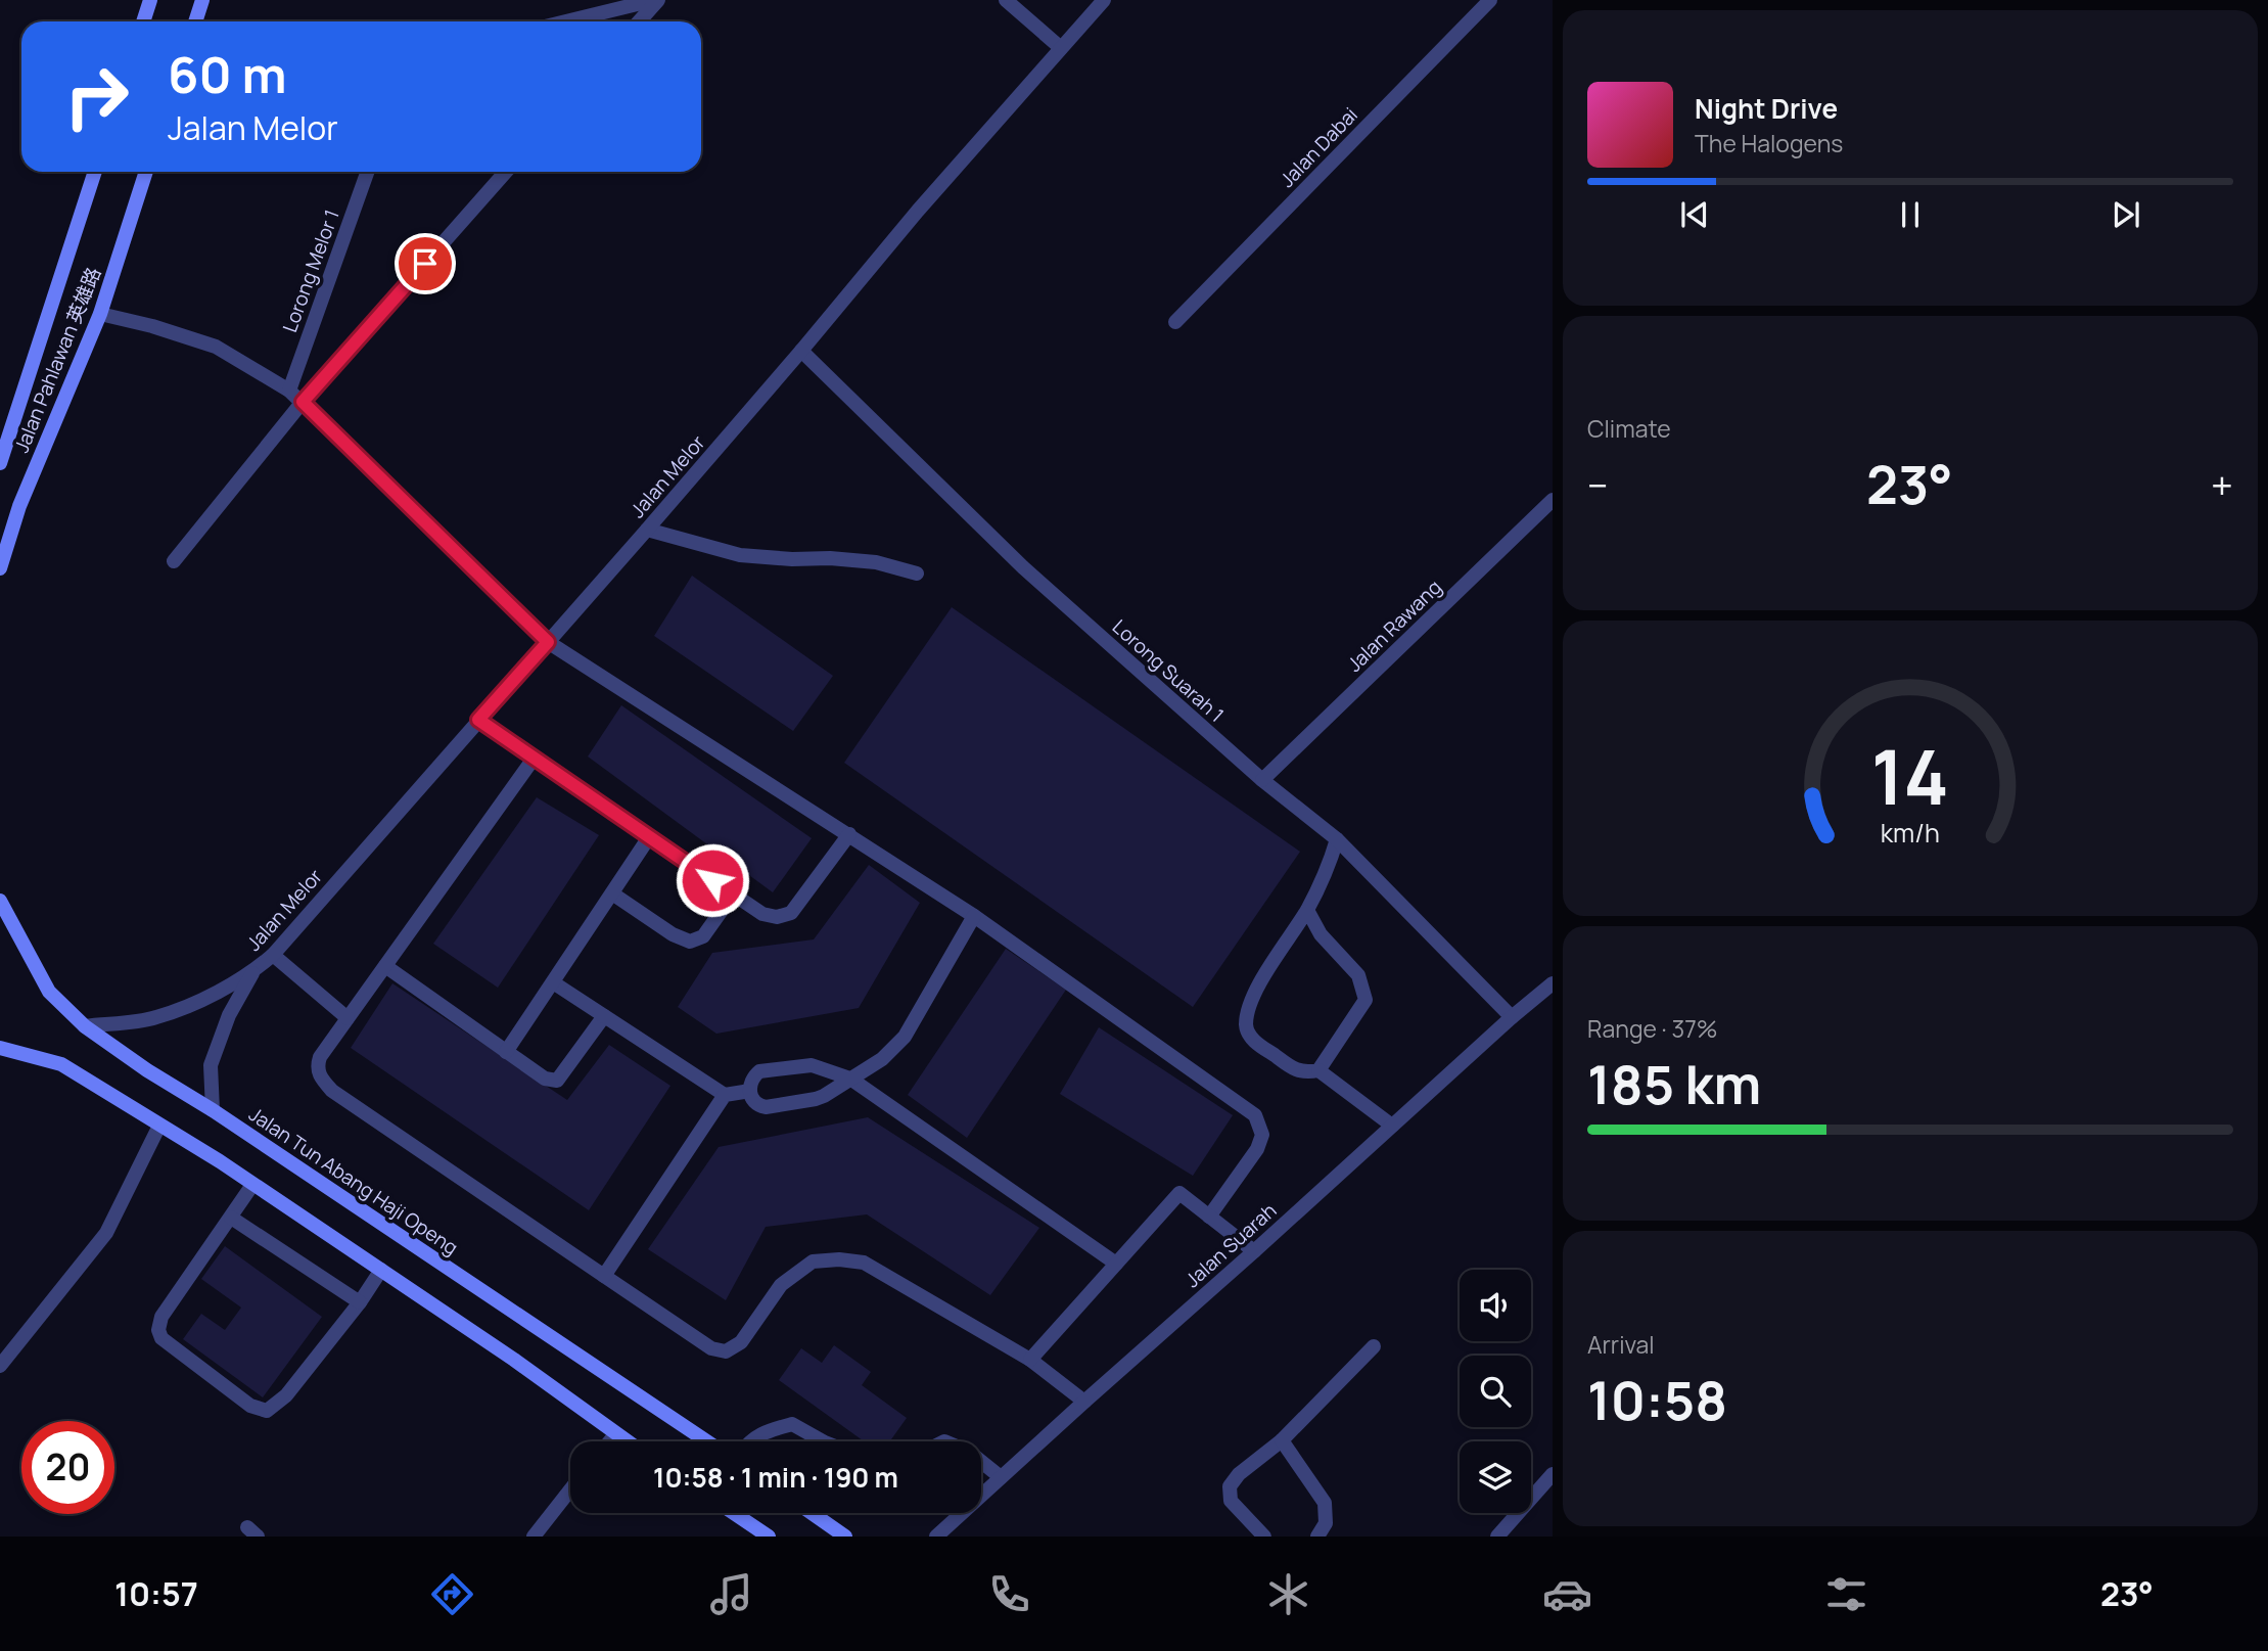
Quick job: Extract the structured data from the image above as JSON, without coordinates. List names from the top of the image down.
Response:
{
  "streets": {
    "main road": ["Jalan Pahlawan 英雄路", "Jalan Tun Abang Haji Openg"],
    "street": [
      "Jalan Dabai",
      "Lorong Melor 1",
      "Jalan Melor",
      "Jalan Rawang",
      "Lorong Suarah 1",
      "Jalan Suarah"
    ]
  },
  "crossings": [
    ["Jalan Melor", "Lorong Suarah 1"],
    ["Jalan Melor", "Jalan Tun Abang Haji Openg"],
    ["Jalan Rawang", "Lorong Suarah 1"],
    ["Lorong Suarah 1", "Jalan Suarah"]
  ],
  "page": {
    "turn": ["60 m", "Jalan Melor"],
    "song": ["Night Drive", "The Halogens"],
    "tile": [
      "Climate",
      ["Range · 37%", "185 km"],
      ["Arrival", "10:58"]
    ],
    "heat": ["−", "23°", "+"],
    "limit": "20",
    "trip": "10:58 · 1 min · 190 m",
    "tabs": ["10:57", "23°"],
    "gauge": ["14", "km/h"]
  }
}
